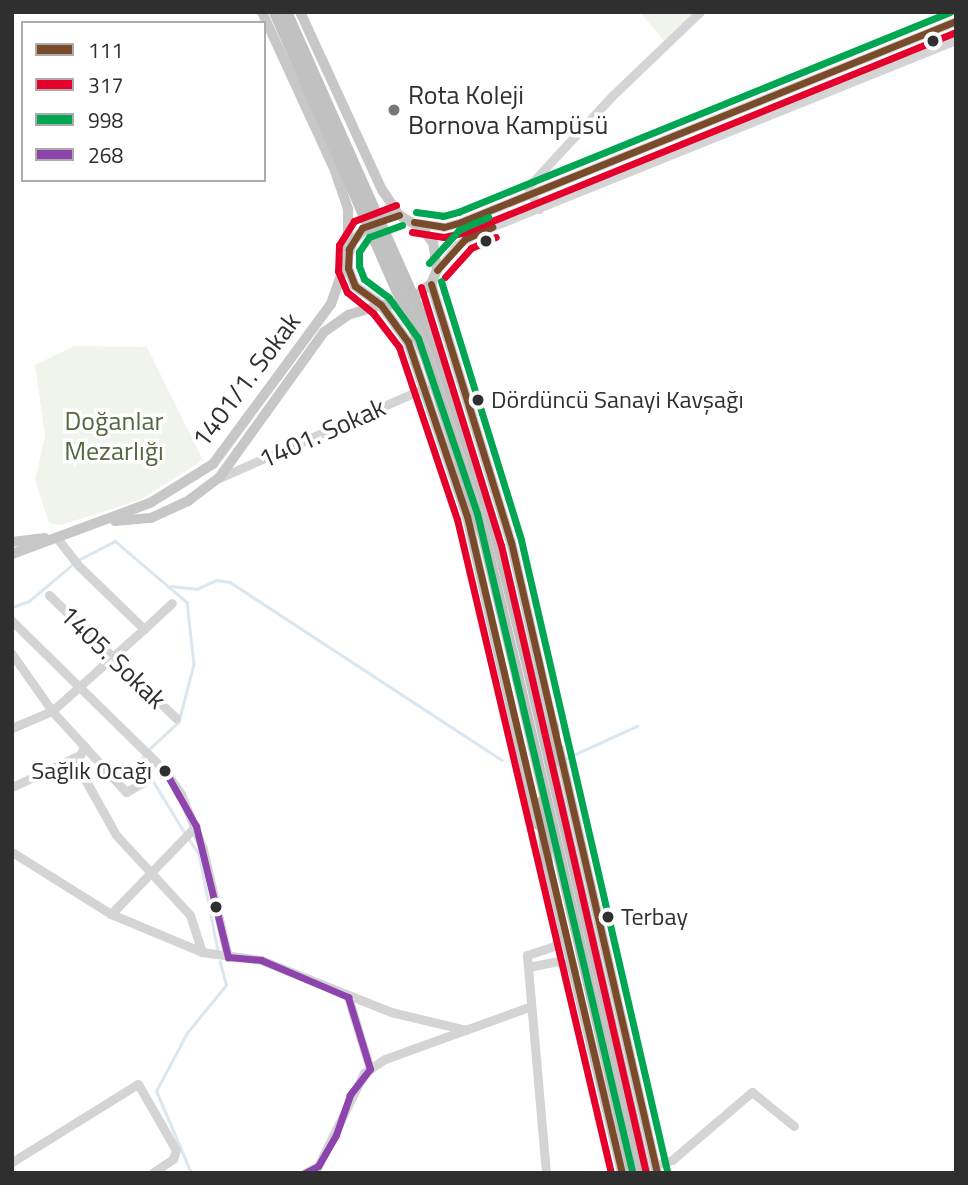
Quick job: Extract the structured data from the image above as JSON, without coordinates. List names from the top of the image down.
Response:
{
  "streets": {
    "main road": ["1401/1. Sokak"],
    "street": ["1401. Sokak", "1405. Sokak"]
  },
  "crossings": [
    ["1401/1. Sokak", "1401. Sokak"]
  ],
  "parks": ["Doğanlar Mezarlığı"],
  "places": [
    "Rota Koleji Bornova Kampüsü",
    "Dördüncü Sanayi Kavşağı",
    "Sağlık Ocağı",
    "Terbay"
  ],
  "lines": [
    "transit line 998",
    "transit line 111",
    "transit line 317",
    "transit line 268"
  ],
  "legend": [
    "111",
    "317",
    "998",
    "268"
  ]
}
